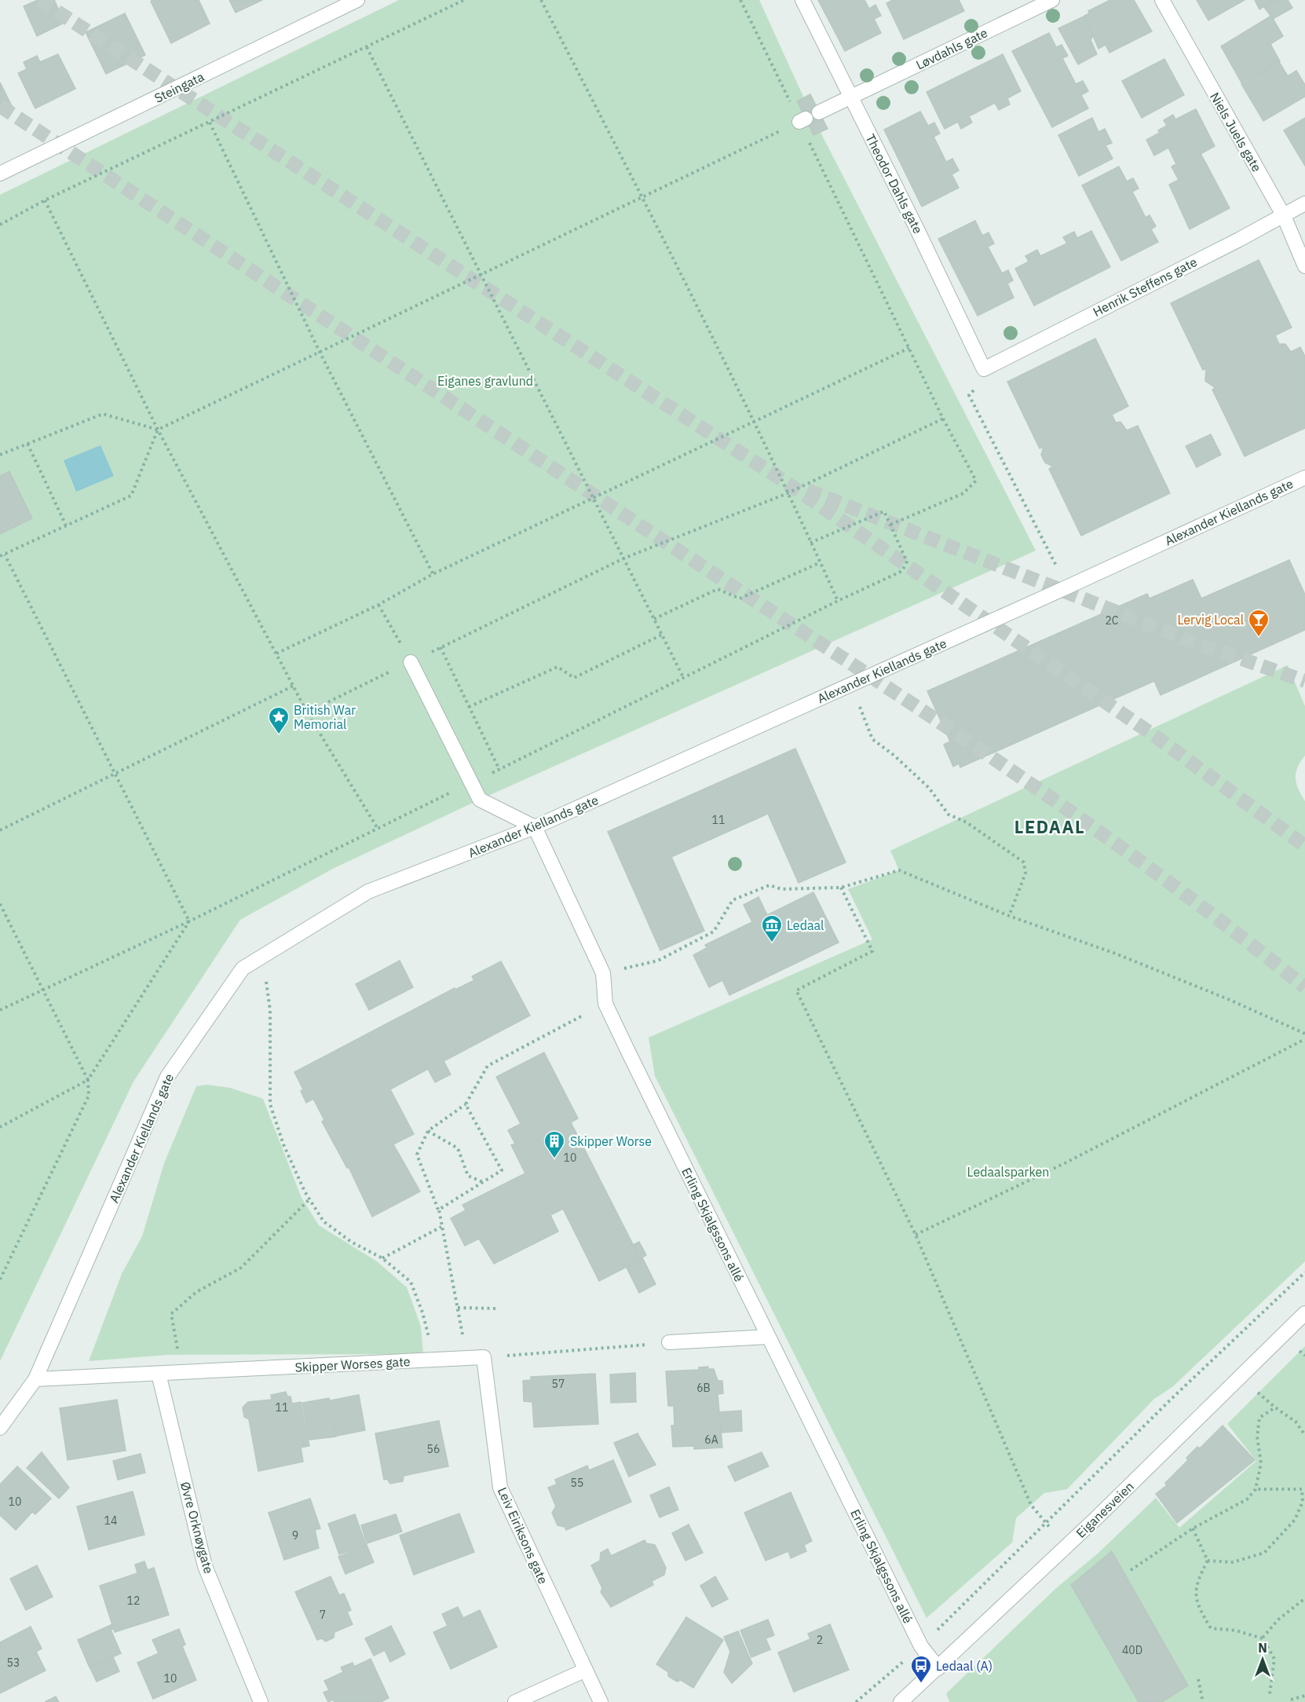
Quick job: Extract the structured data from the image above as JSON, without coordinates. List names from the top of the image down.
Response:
{
  "streets": {
    "street": [
      "Løvdahls gate",
      "Steingata",
      "Niels Juels gate",
      "Theodor Dahls gate",
      "Henrik Steffens gate",
      "Alexander Kiellands gate",
      "Erling Skjalgssons allé",
      "Skipper Worses gate",
      "Eiganesveien",
      "Øvre Orknøygate",
      "Leiv Eiriksons gate"
    ]
  },
  "crossings": [
    ["Løvdahls gate", "Theodor Dahls gate"],
    ["Niels Juels gate", "Henrik Steffens gate"],
    ["Theodor Dahls gate", "Henrik Steffens gate"],
    ["Alexander Kiellands gate", "Erling Skjalgssons allé"],
    ["Alexander Kiellands gate", "Skipper Worses gate"],
    ["Erling Skjalgssons allé", "Eiganesveien"],
    ["Skipper Worses gate", "Øvre Orknøygate"],
    ["Skipper Worses gate", "Leiv Eiriksons gate"]
  ],
  "districts": ["LEDAAL"],
  "parks": ["Eiganes gravlund", "Ledaalsparken"],
  "places": {
    "bar": ["Lervig Local"],
    "place": ["British War Memorial"],
    "museum": ["Ledaal"],
    "building": ["Skipper Worse"],
    "bus stop": ["Ledaal (A)"]
  },
  "house_numbers": [
    "2C",
    "11",
    "10",
    "57",
    "6B",
    "11",
    "6A",
    "56",
    "55",
    "10",
    "14",
    "9",
    "12",
    "7",
    "2",
    "40D",
    "53",
    "10"
  ],
  "north": "top"
}
